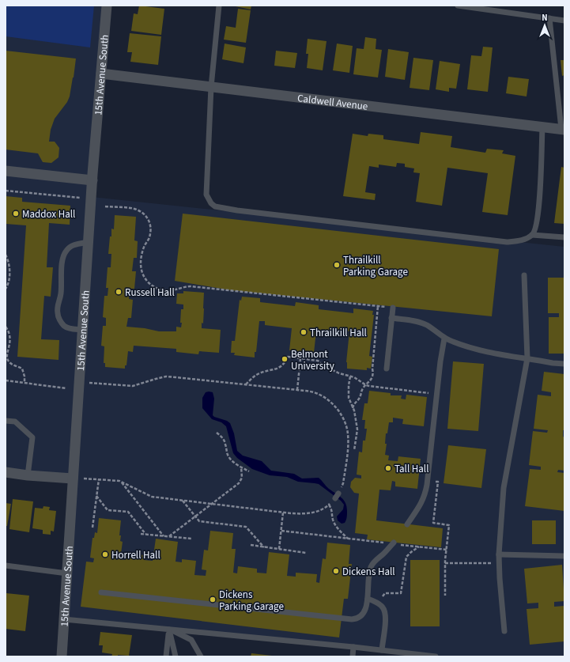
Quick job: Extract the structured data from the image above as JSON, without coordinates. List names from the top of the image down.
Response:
{
  "streets": {
    "street": ["15th Avenue South", "Caldwell Avenue"]
  },
  "crossings": [
    ["15th Avenue South", "Caldwell Avenue"]
  ],
  "places": [
    "Maddox Hall",
    "Thrailkill Parking Garage",
    "Russell Hall",
    "Thrailkill Hall",
    "Belmont University",
    "Tall Hall",
    "Horrell Hall",
    "Dickens Hall",
    "Dickens Parking Garage"
  ],
  "north": "top"
}
